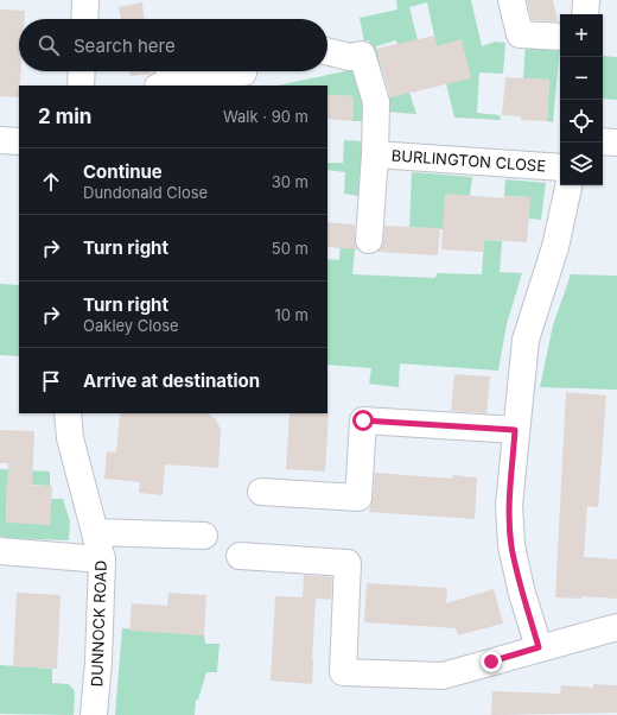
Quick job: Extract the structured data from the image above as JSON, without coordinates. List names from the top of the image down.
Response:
{
  "streets": {
    "street": ["BURLINGTON CLOSE", "DUNNOCK ROAD"]
  },
  "page": {
    "map_buttons": ["+", "−"],
    "search": "Search here",
    "heading": ["2 min", "Walk · 90 m"],
    "list": [
      ["Continue", "Dundonald Close", "30 m"],
      ["Turn right", "50 m"],
      ["Turn right", "Oakley Close", "10 m"],
      "Arrive at destination"
    ]
  }
}
